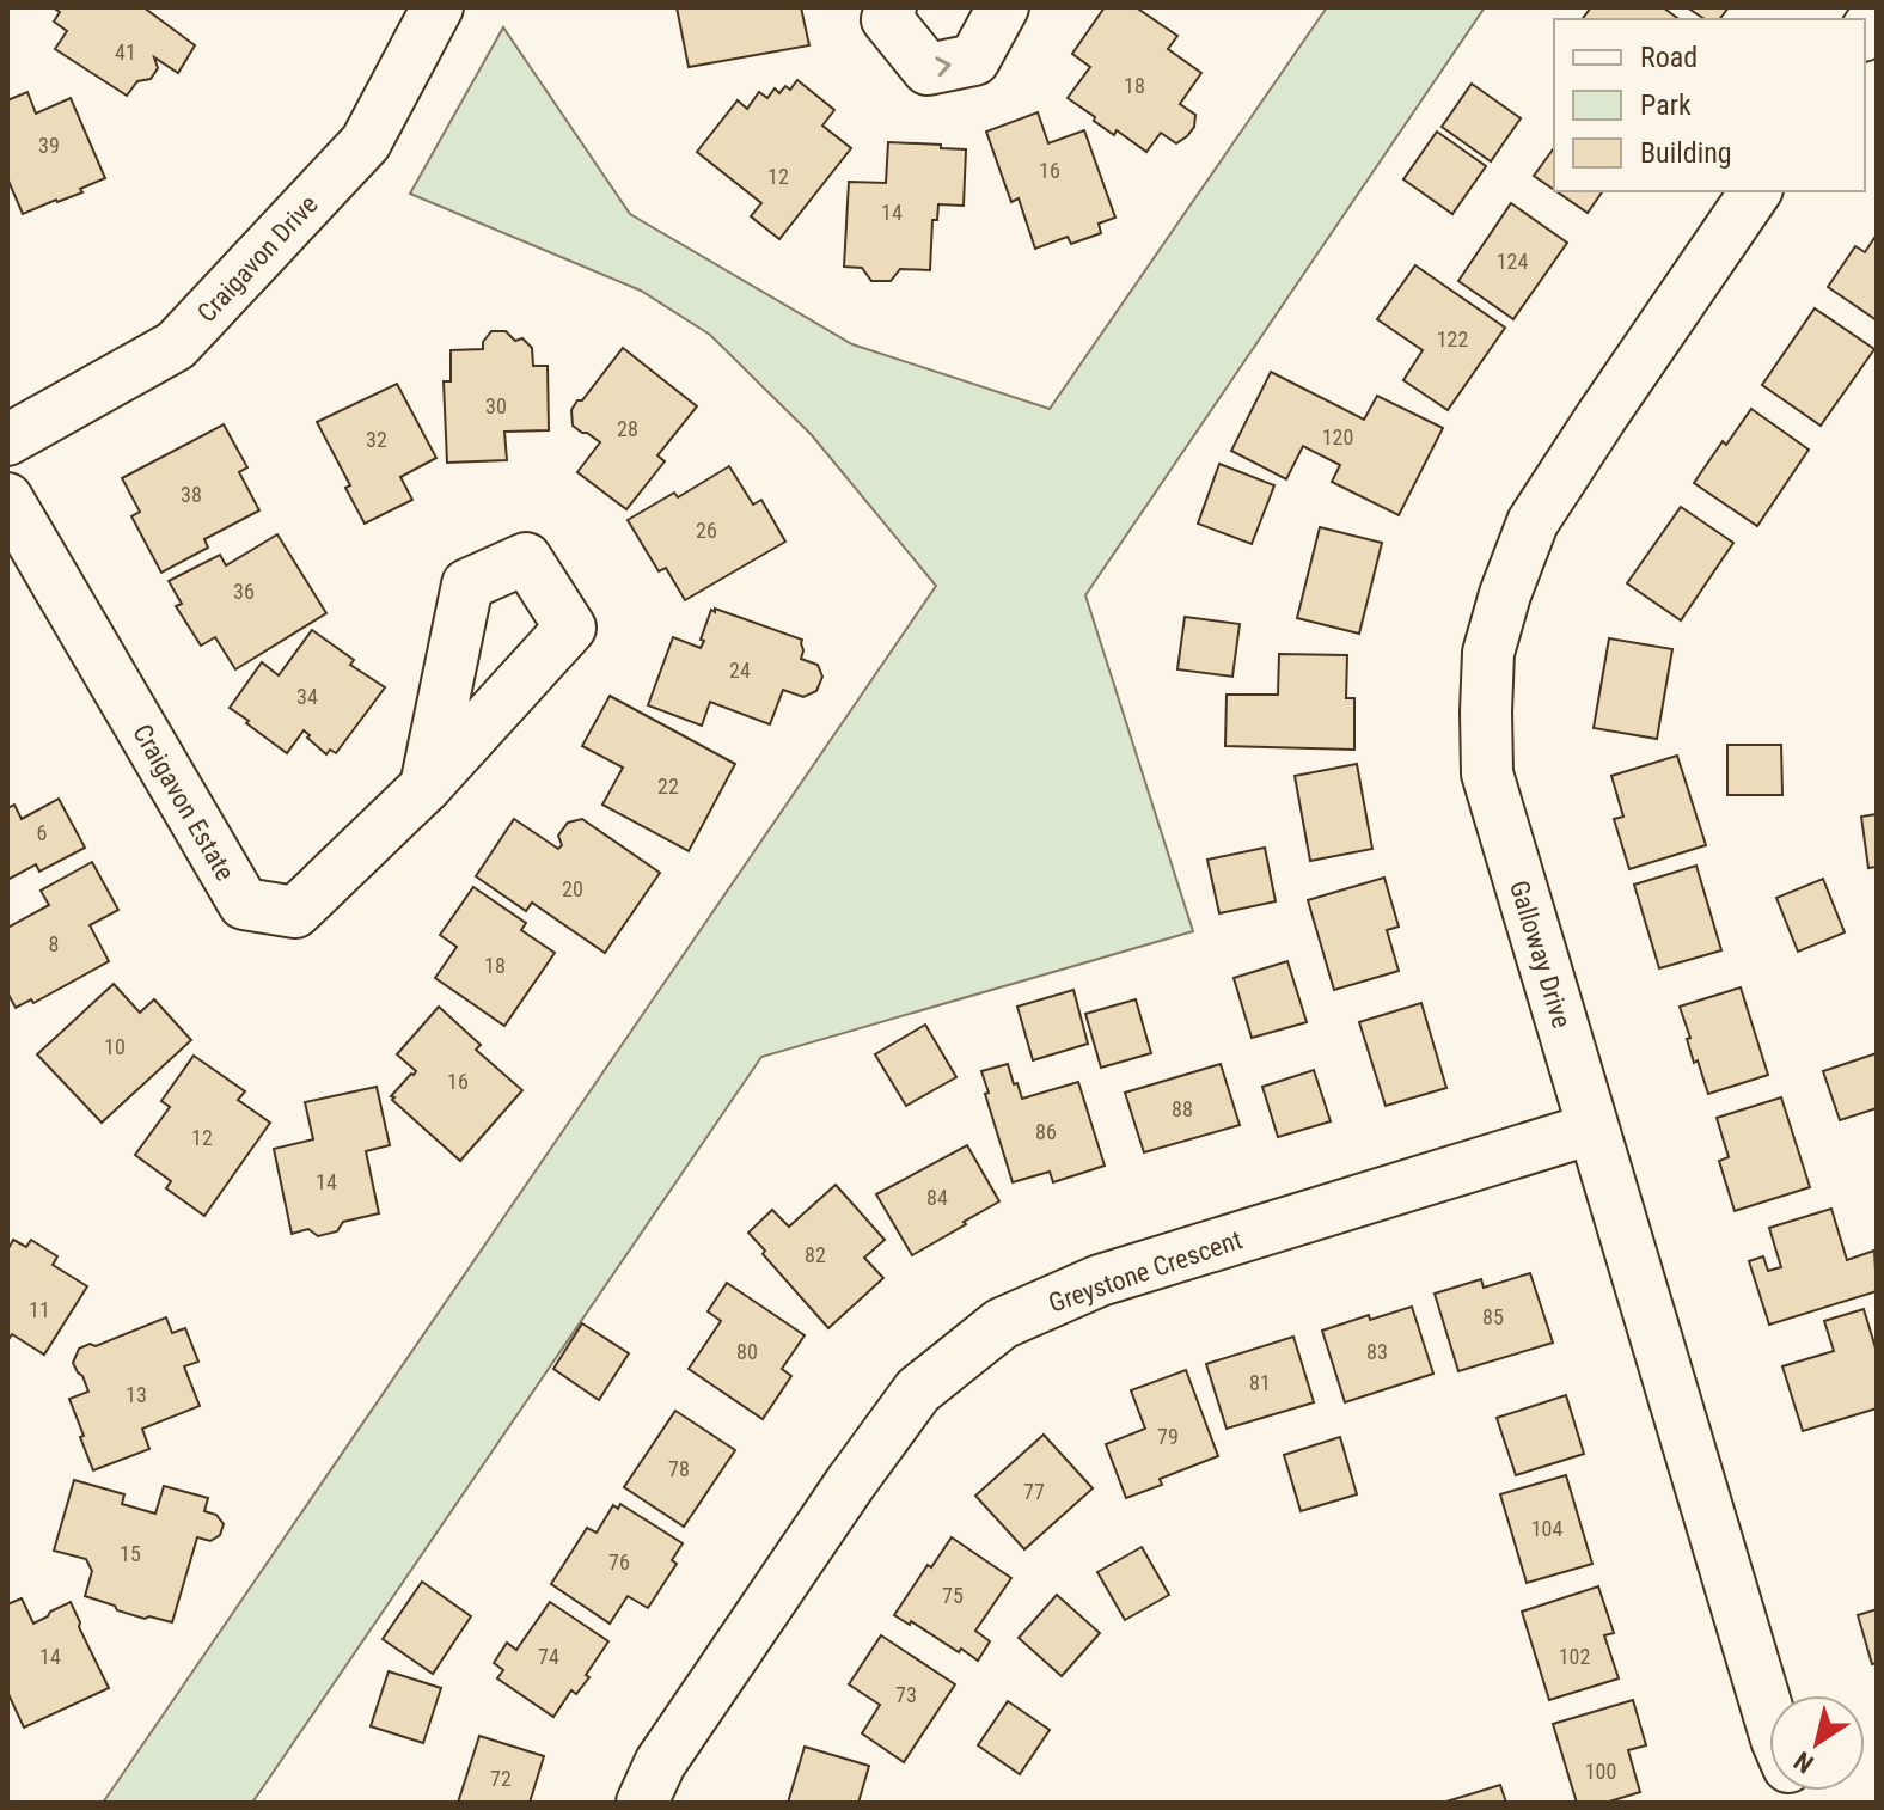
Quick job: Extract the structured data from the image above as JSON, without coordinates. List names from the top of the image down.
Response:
{
  "streets": {
    "street": [
      "Craigavon Drive",
      "Craigavon Estate",
      "Galloway Drive",
      "Greystone Crescent"
    ]
  },
  "crossings": [
    ["Galloway Drive", "Greystone Crescent"]
  ],
  "house_numbers": [
    "41",
    "18",
    "39",
    "16",
    "12",
    "14",
    "124",
    "122",
    "30",
    "28",
    "120",
    "32",
    "38",
    "26",
    "36",
    "24",
    "34",
    "22",
    "6",
    "20",
    "8",
    "18",
    "10",
    "16",
    "88",
    "86",
    "12",
    "14",
    "84",
    "82",
    "11",
    "85",
    "80",
    "83",
    "81",
    "13",
    "79",
    "78",
    "77",
    "104",
    "15",
    "76",
    "75",
    "14",
    "74",
    "102",
    "73",
    "100",
    "72"
  ],
  "legend": ["Road", "Park", "Building"],
  "north": "bottom left"
}
